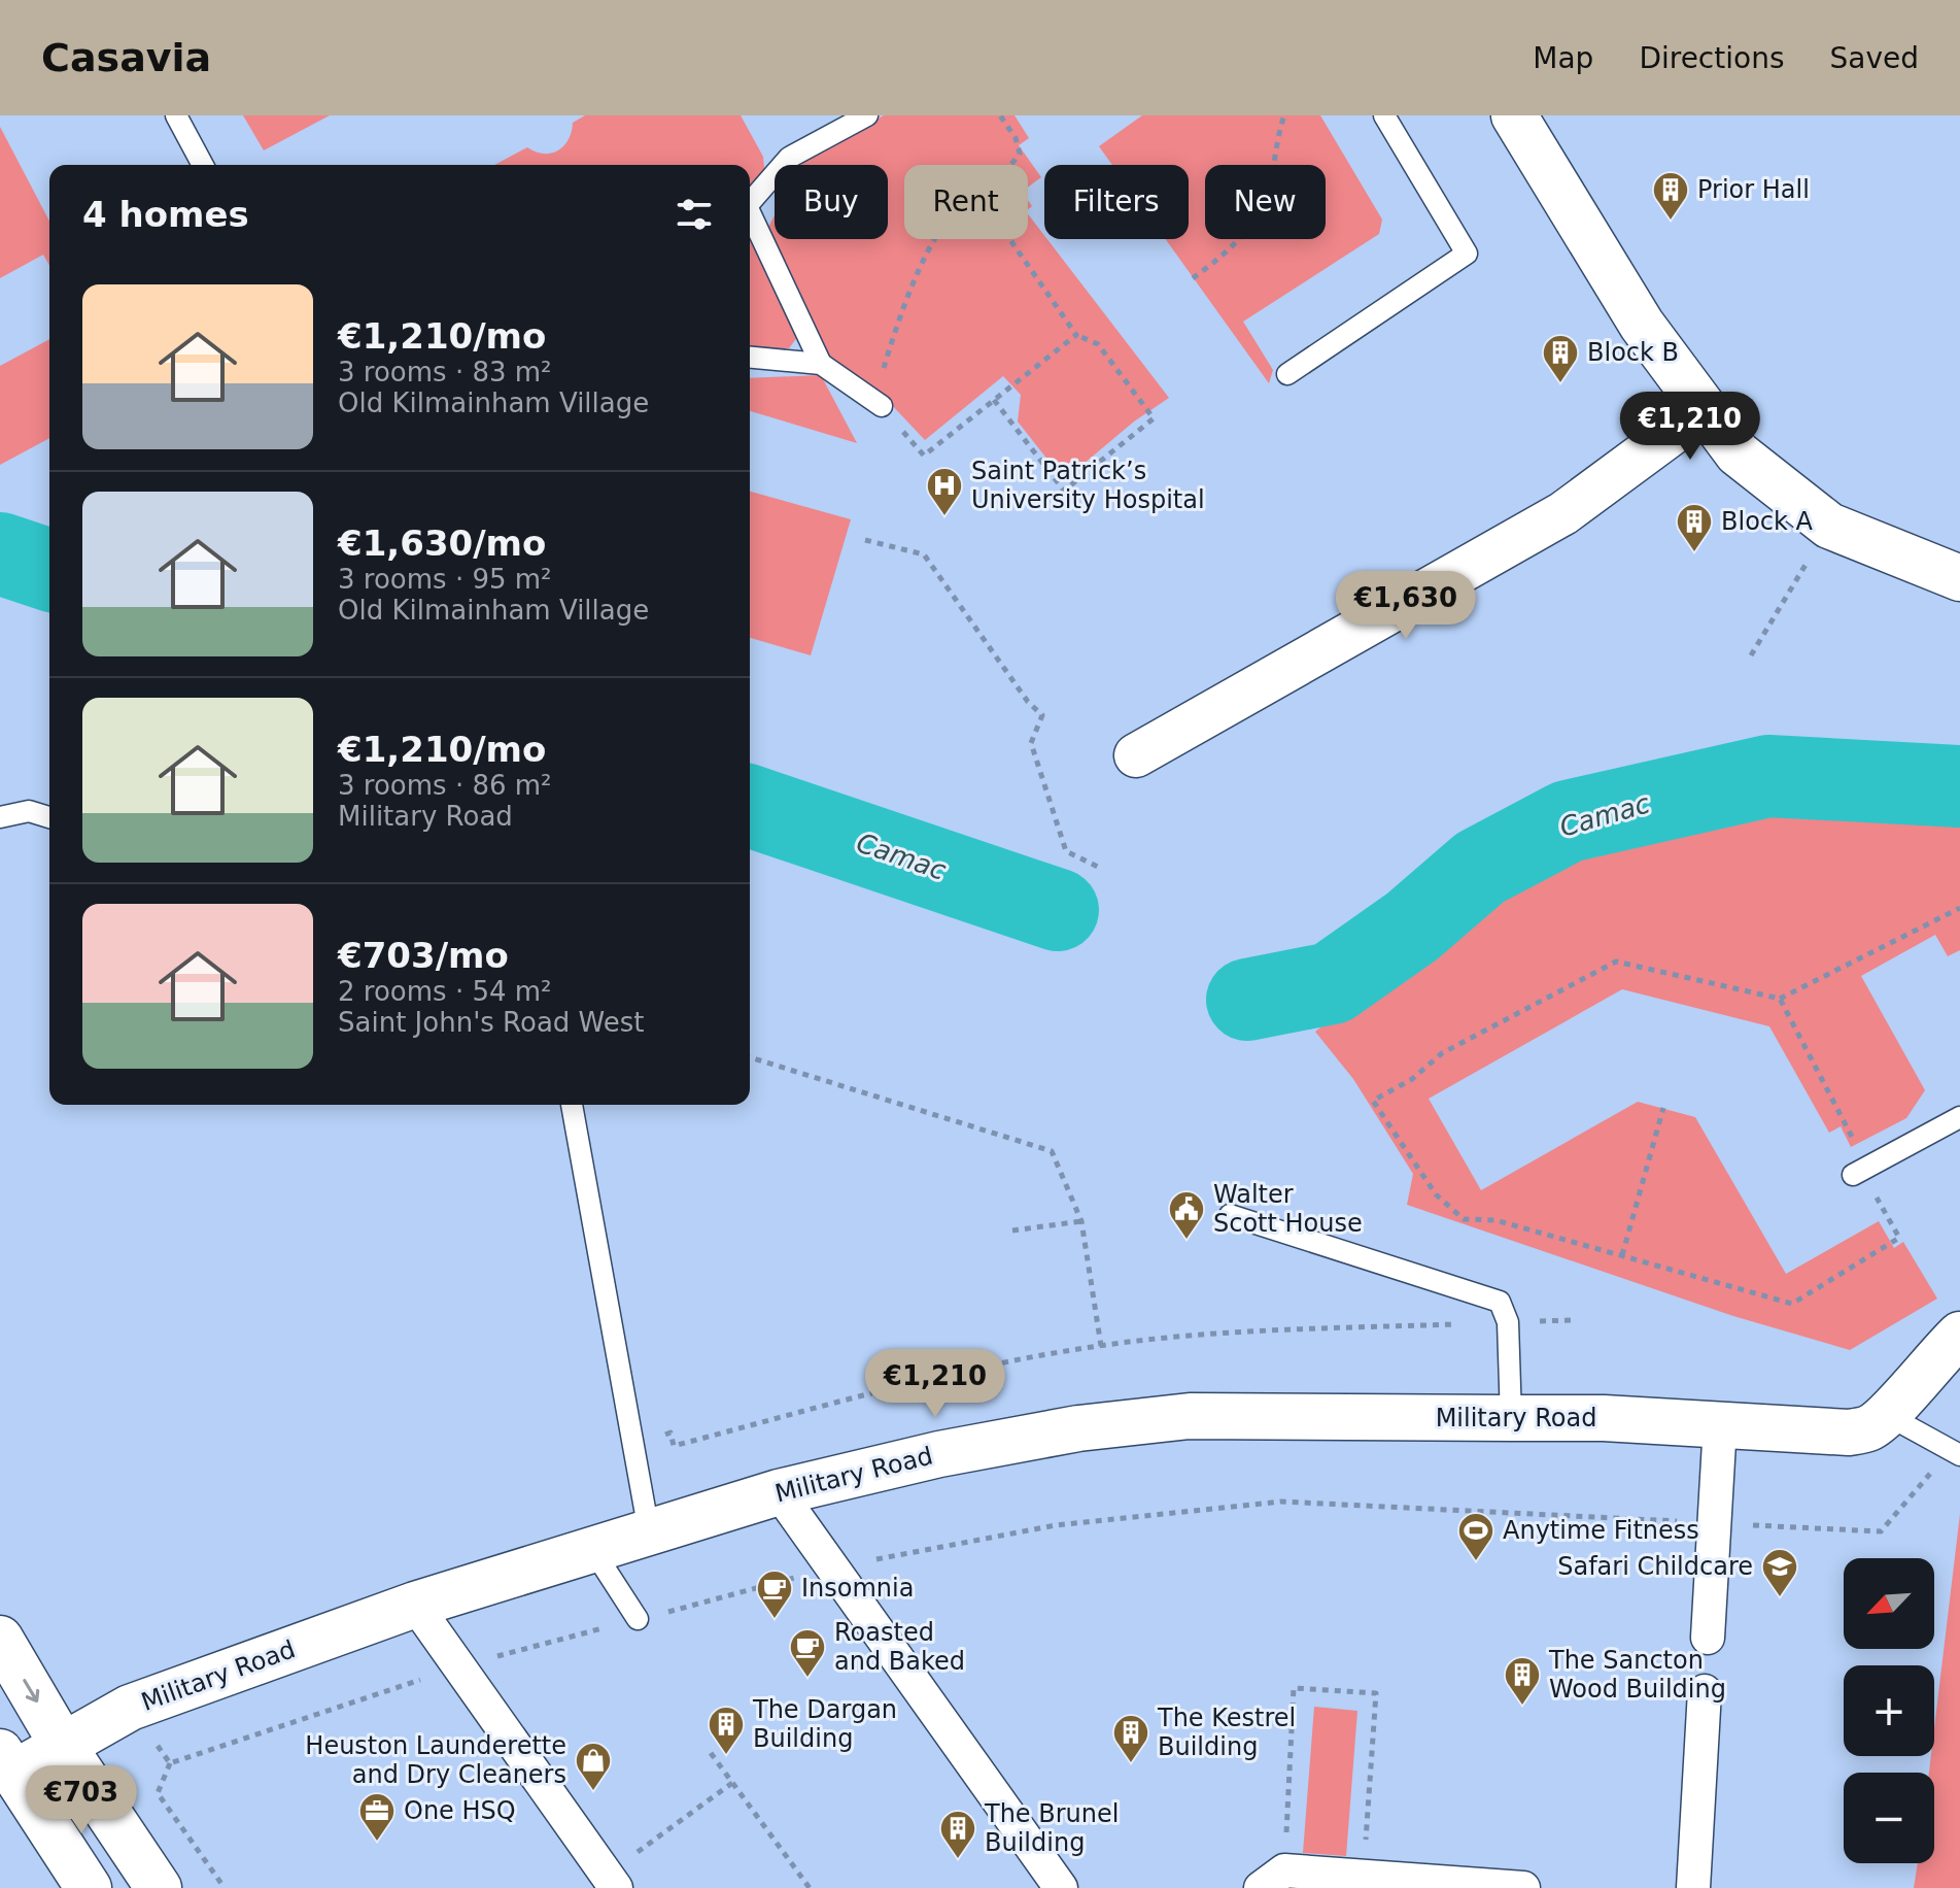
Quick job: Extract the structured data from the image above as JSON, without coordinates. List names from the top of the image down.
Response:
{
  "streets": {
    "street": ["Military Road"]
  },
  "water": ["Camac"],
  "places": {
    "building": [
      "Prior Hall",
      "Block B",
      "Block A",
      "The Sancton Wood Building",
      "The Dargan Building",
      "The Kestrel Building",
      "The Brunel Building"
    ],
    "hospital": ["Saint Patrick’s University Hospital"],
    "public building": ["Walter Scott House"],
    "sports": ["Anytime Fitness"],
    "school or university": ["Safari Childcare"],
    "cafe": ["Insomnia", "Roasted and Baked"],
    "shop": ["Heuston Launderette and Dry Cleaners"],
    "office": ["One HSQ"]
  },
  "north": "bottom left",
  "page": {
    "header": "Casavia",
    "nav": ["Map", "Directions", "Saved"],
    "chip": [
      "Buy",
      "Rent",
      "Filters",
      "New"
    ],
    "heading": "4 homes",
    "list": [
      {
        "name": "€1,210/mo",
        "note": "3 rooms · 83 m² · Old Kilmainham Village"
      },
      {
        "name": "€1,630/mo",
        "note": "3 rooms · 95 m² · Old Kilmainham Village"
      },
      {
        "name": "€1,210/mo",
        "note": "3 rooms · 86 m² · Military Road"
      },
      {
        "name": "€703/mo",
        "note": "2 rooms · 54 m² · Saint John's Road West"
      }
    ],
    "price": [
      "€1,210",
      "€1,630",
      "€1,210",
      "€703"
    ],
    "map_buttons": ["+", "−"]
  }
}
